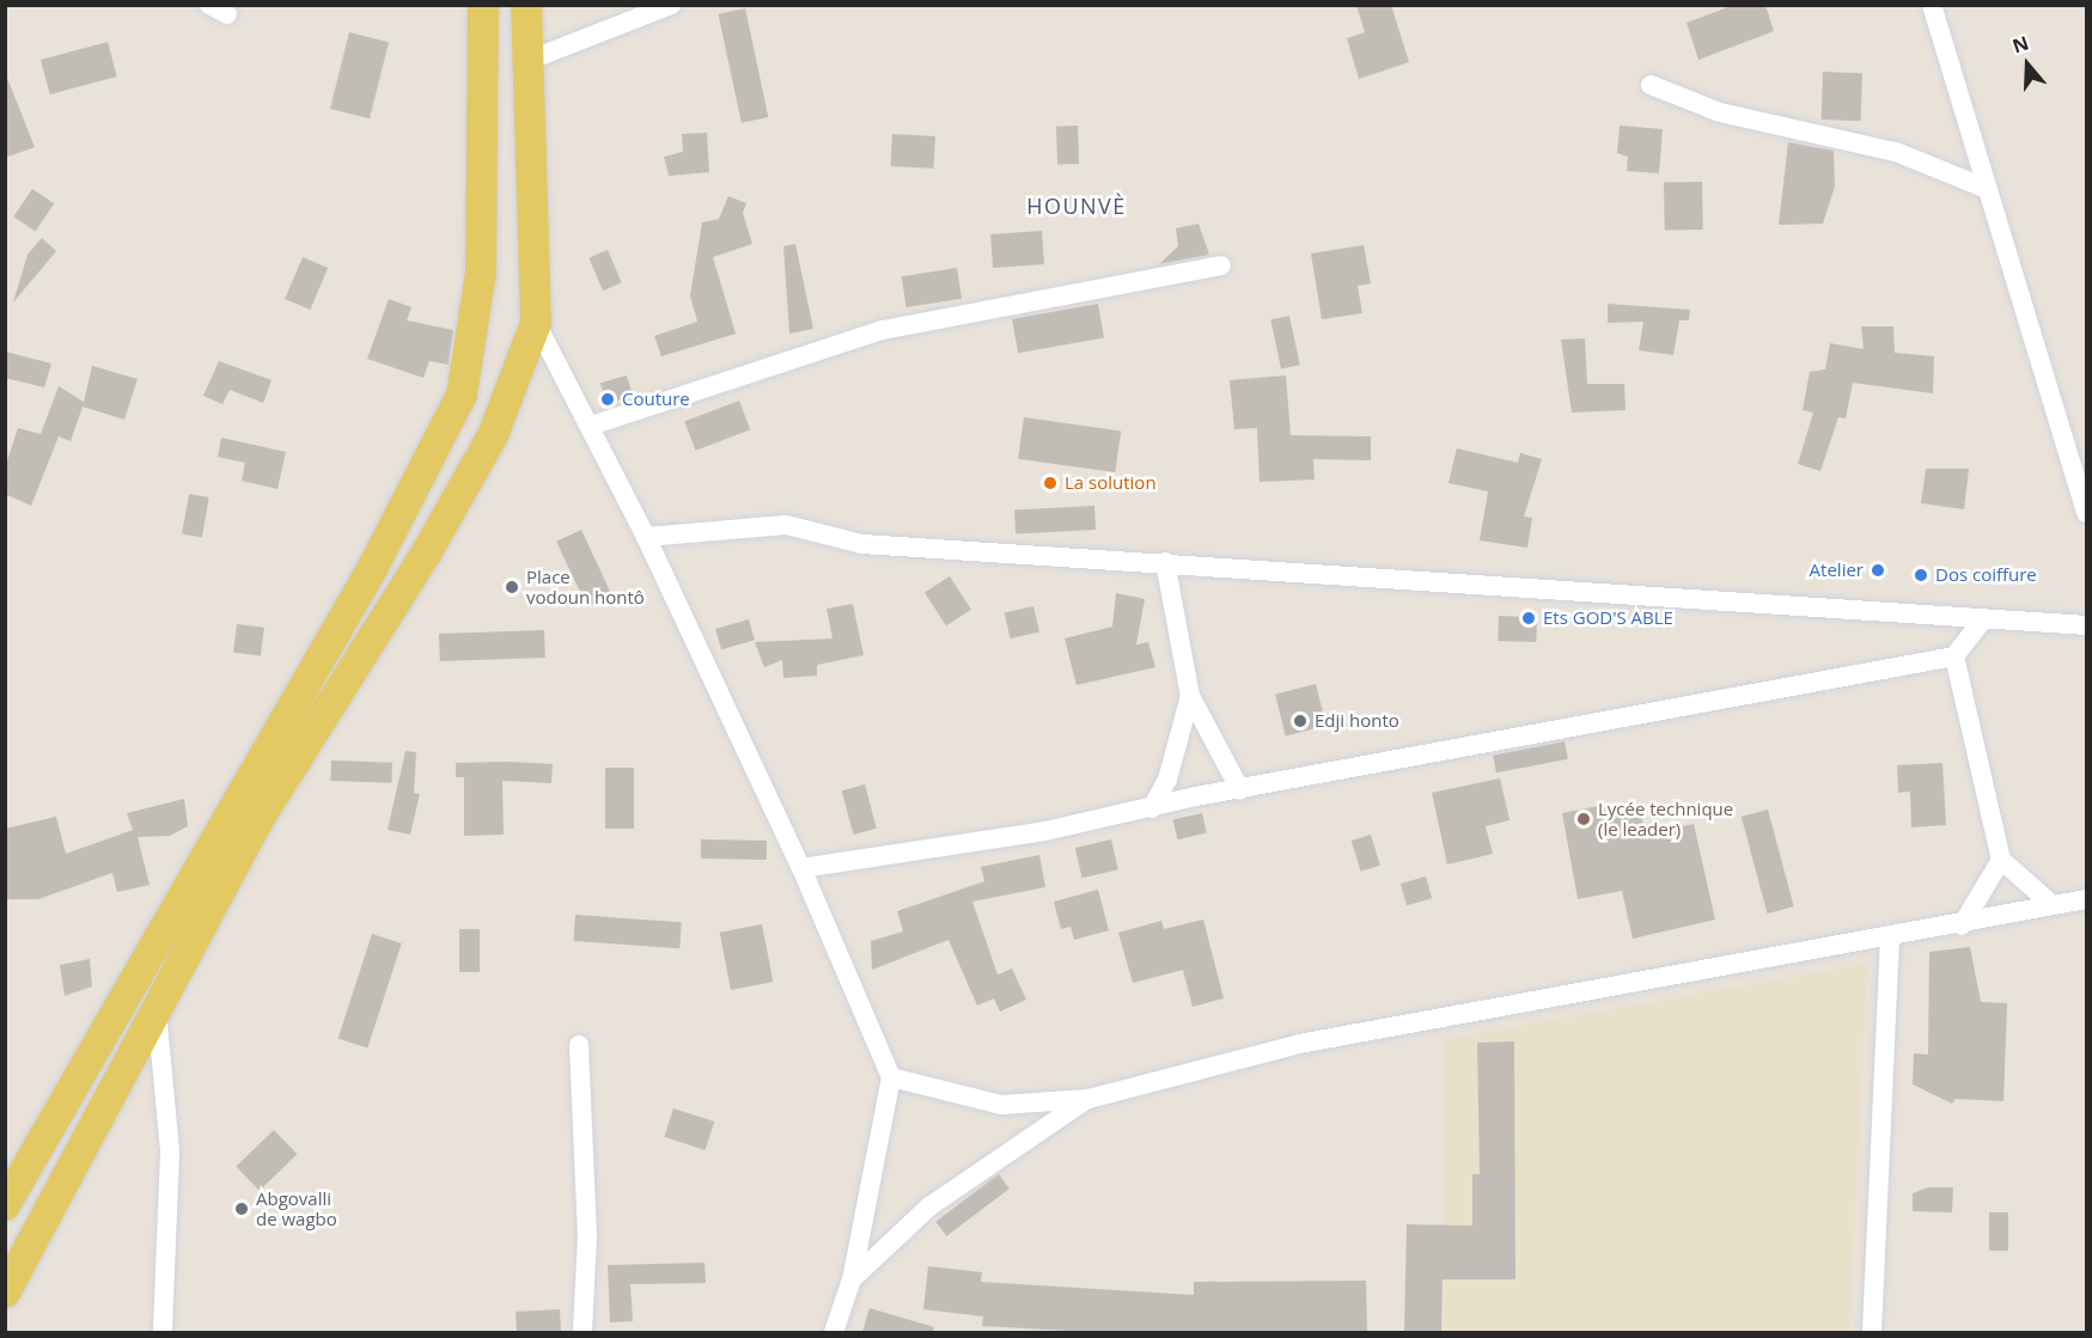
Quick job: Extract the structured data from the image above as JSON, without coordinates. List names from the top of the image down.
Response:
{
  "districts": ["HOUNVÈ"],
  "places": [
    "Couture",
    "La solution",
    "Atelier",
    "Dos coiffure",
    "Place vodoun hontô",
    "Ets GOD'S ABLE",
    "Edji honto",
    "Lycée technique (le leader)",
    "Abgovalli de wagbo"
  ],
  "north": "top"
}
